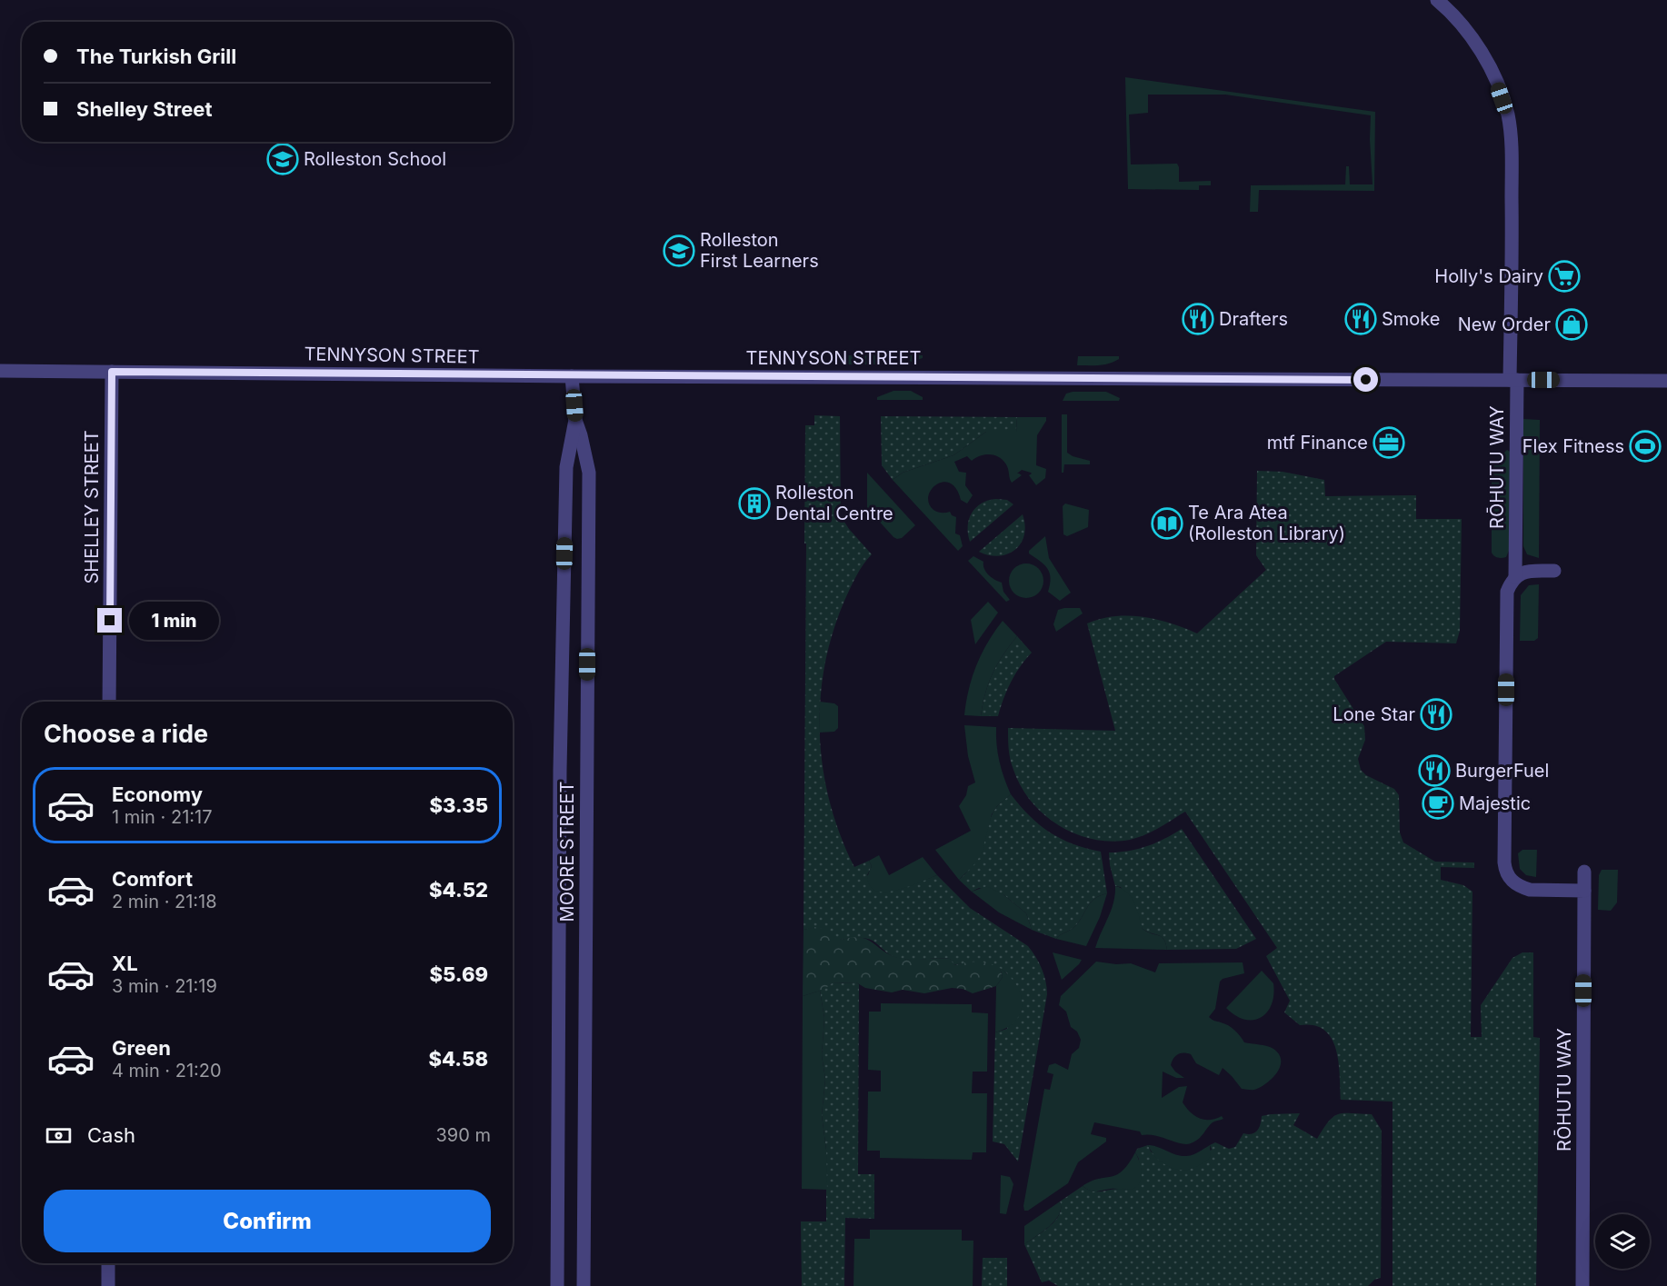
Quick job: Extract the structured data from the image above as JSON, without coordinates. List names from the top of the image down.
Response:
{
  "streets": {
    "street": [
      "TENNYSON STREET",
      "RŌHUTU WAY",
      "SHELLEY STREET",
      "MOORE STREET"
    ]
  },
  "crossings": [
    ["TENNYSON STREET", "RŌHUTU WAY"],
    ["TENNYSON STREET", "SHELLEY STREET"],
    ["TENNYSON STREET", "MOORE STREET"]
  ],
  "places": {
    "school or university": ["Rolleston School", "Rolleston First Learners"],
    "supermarket": ["Holly's Dairy"],
    "restaurant": [
      "Drafters",
      "Smoke",
      "Lone Star",
      "BurgerFuel"
    ],
    "shop": ["New Order"],
    "office": ["mtf Finance"],
    "sports": ["Flex Fitness"],
    "building": ["Rolleston Dental Centre"],
    "library": ["Te Ara Atea (Rolleston Library)"],
    "cafe": ["Majestic"]
  },
  "page": {
    "banner": ["The Turkish Grill", "Shelley Street"],
    "bubble": "1 min",
    "heading": "Choose a ride",
    "list": [
      {
        "name": "Economy",
        "note": "1 min · 21:17",
        "value": "$3.35"
      },
      {
        "name": "Comfort",
        "note": "2 min · 21:18",
        "value": "$4.52"
      },
      {
        "name": "XL",
        "note": "3 min · 21:19",
        "value": "$5.69"
      },
      {
        "name": "Green",
        "note": "4 min · 21:20",
        "value": "$4.58"
      }
    ],
    "pay": ["Cash", "390 m"],
    "buttons": "Confirm"
  }
}
